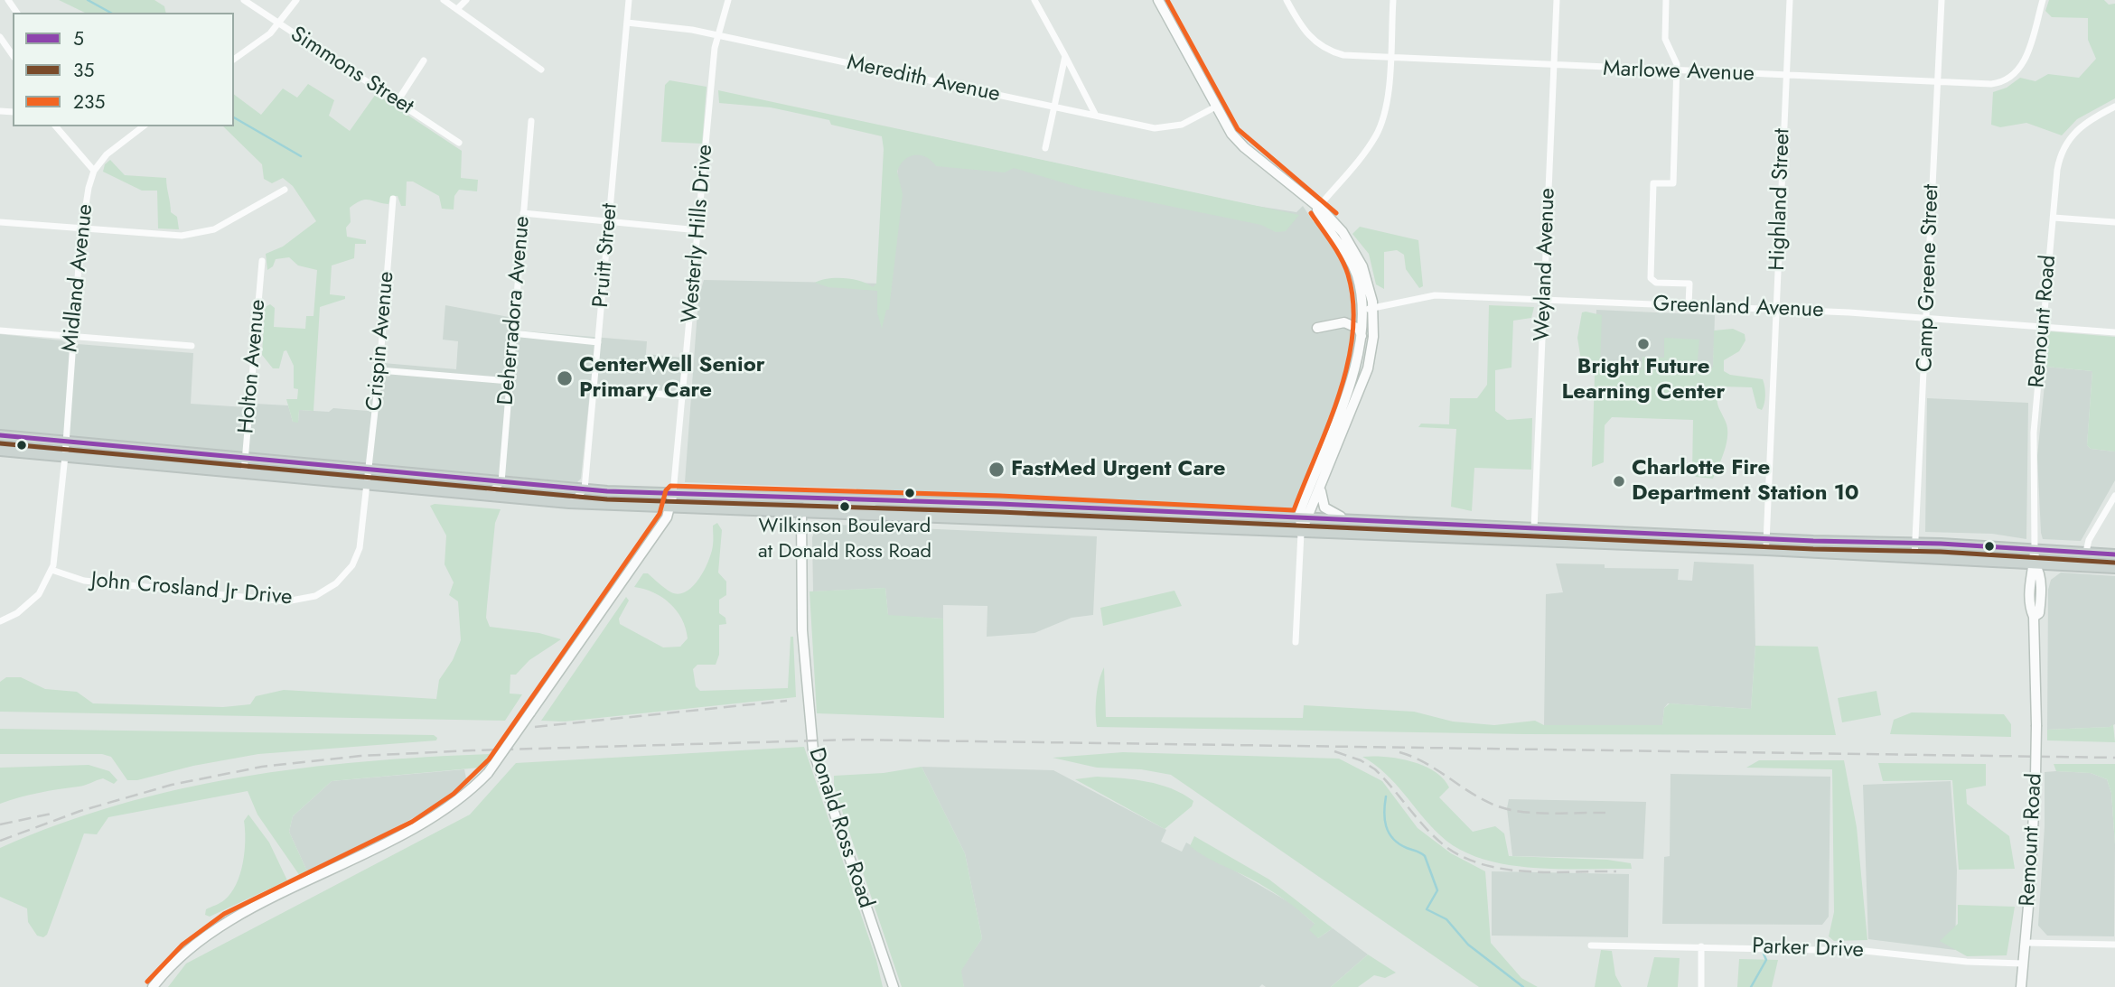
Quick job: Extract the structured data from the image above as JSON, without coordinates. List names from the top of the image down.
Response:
{
  "streets": {
    "street": [
      "Simmons Street",
      "Marlowe Avenue",
      "Meredith Avenue",
      "Highland Street",
      "Westerly Hills Drive",
      "Pruitt Street",
      "Weyland Avenue",
      "Midland Avenue",
      "Camp Greene Street",
      "Greenland Avenue",
      "Deherradora Avenue",
      "Remount Road",
      "Crispin Avenue",
      "Holton Avenue",
      "John Crosland Jr Drive",
      "Donald Ross Road",
      "Parker Drive"
    ]
  },
  "crossings": [
    ["Marlowe Avenue", "Highland Street"],
    ["Marlowe Avenue", "Weyland Avenue"],
    ["Marlowe Avenue", "Camp Greene Street"],
    ["Meredith Avenue", "Westerly Hills Drive"],
    ["Meredith Avenue", "Pruitt Street"],
    ["Highland Street", "Greenland Avenue"],
    ["Weyland Avenue", "Greenland Avenue"],
    ["Midland Avenue", "John Crosland Jr Drive"],
    ["Camp Greene Street", "Greenland Avenue"],
    ["Greenland Avenue", "Remount Road"],
    ["Remount Road", "Parker Drive"],
    ["Crispin Avenue", "John Crosland Jr Drive"]
  ],
  "places": [
    "Bright Future Learning Center",
    "CenterWell Senior Primary Care",
    "FastMed Urgent Care",
    "Charlotte Fire Department Station 10",
    "Wilkinson Boulevard at Donald Ross Road"
  ],
  "lines": ["transit line 235", "transit line 5", "transit line 35"],
  "legend": ["5", "35", "235"]
}
